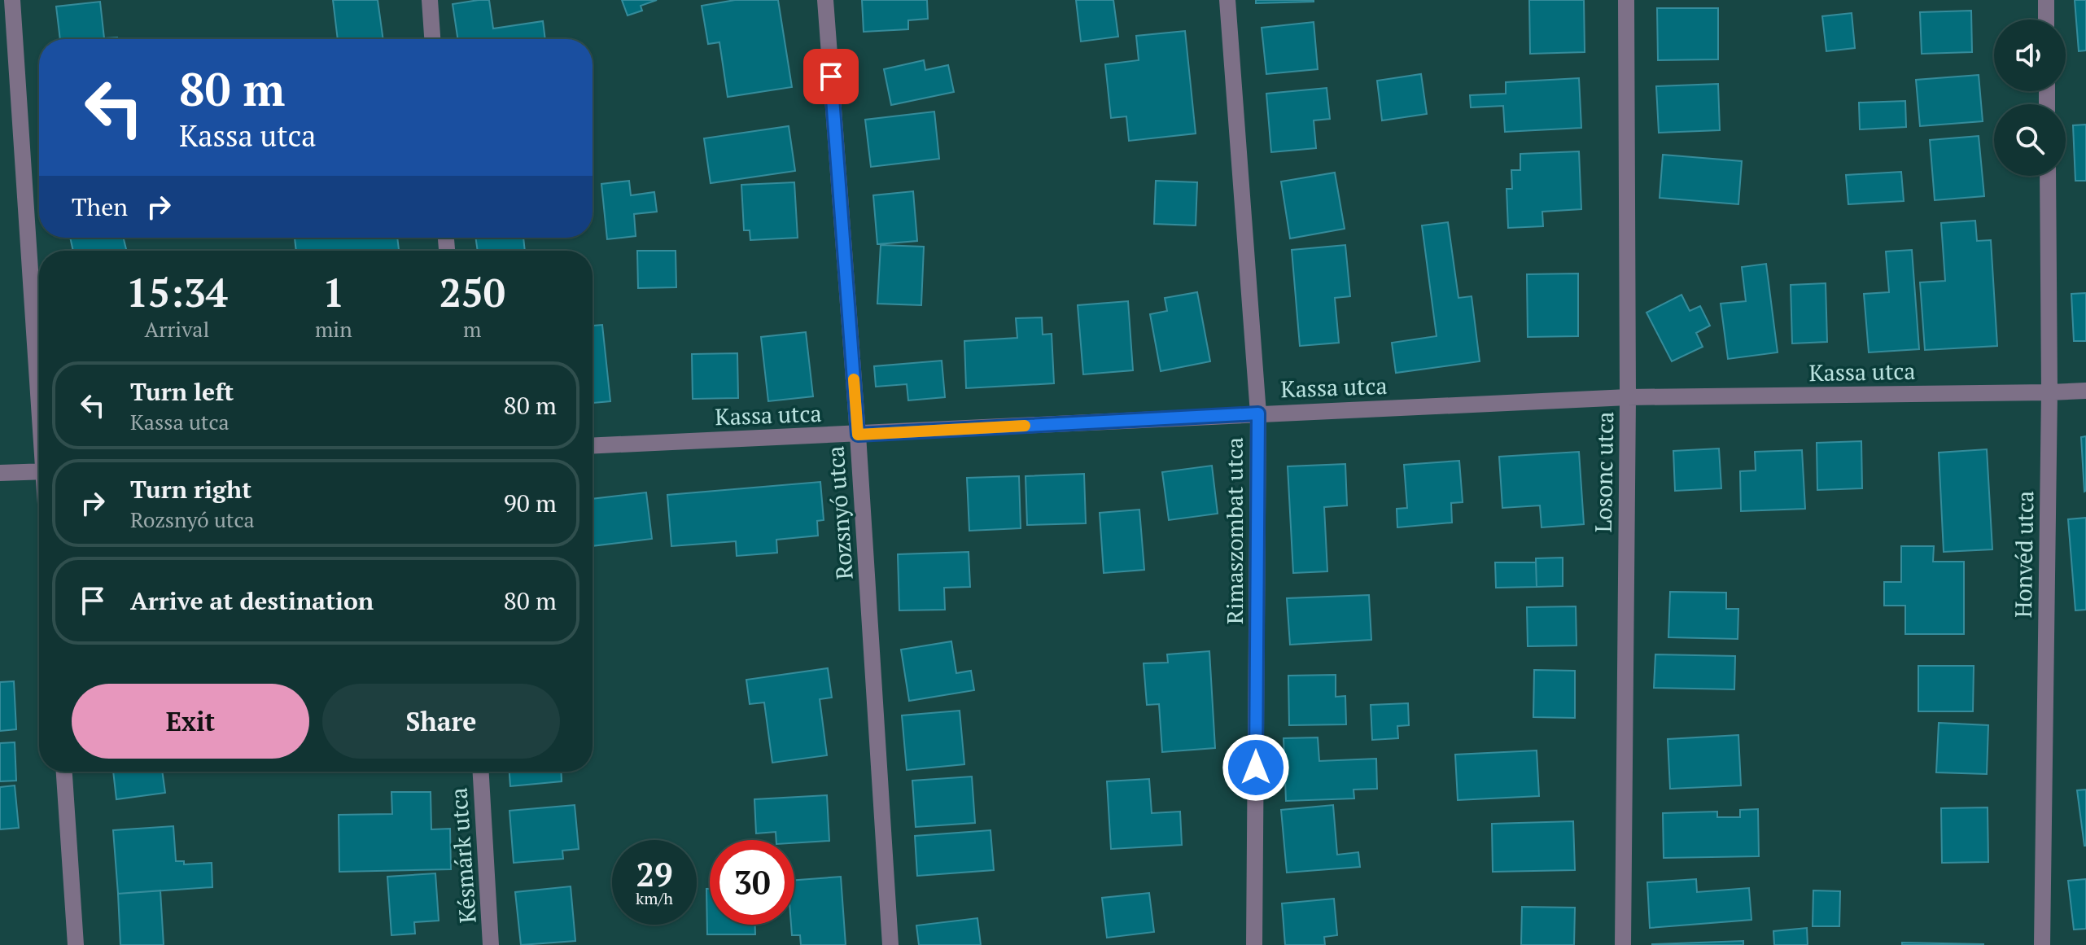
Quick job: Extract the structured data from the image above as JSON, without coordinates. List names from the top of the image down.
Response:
{
  "streets": {
    "street": [
      "Kassa utca",
      "Losonc utca",
      "Rozsnyó utca",
      "Rimaszombat utca",
      "Honvéd utca",
      "Késmárk utca"
    ]
  },
  "crossings": [
    ["Kassa utca", "Losonc utca"],
    ["Kassa utca", "Rozsnyó utca"],
    ["Kassa utca", "Rimaszombat utca"],
    ["Kassa utca", "Honvéd utca"]
  ],
  "page": {
    "turn": ["80 m", "Kassa utca"],
    "then": "Then",
    "eta": [
      "15:34",
      "Arrival",
      "1",
      "min",
      "250",
      "m"
    ],
    "list": [
      {
        "name": "Turn left",
        "note": "Kassa utca",
        "value": "80 m"
      },
      {
        "name": "Turn right",
        "note": "Rozsnyó utca",
        "value": "90 m"
      },
      {
        "name": "Arrive at destination",
        "value": "80 m"
      }
    ],
    "buttons": ["Exit", "Share"],
    "speed": "29 km/h",
    "limit": "30"
  }
}
